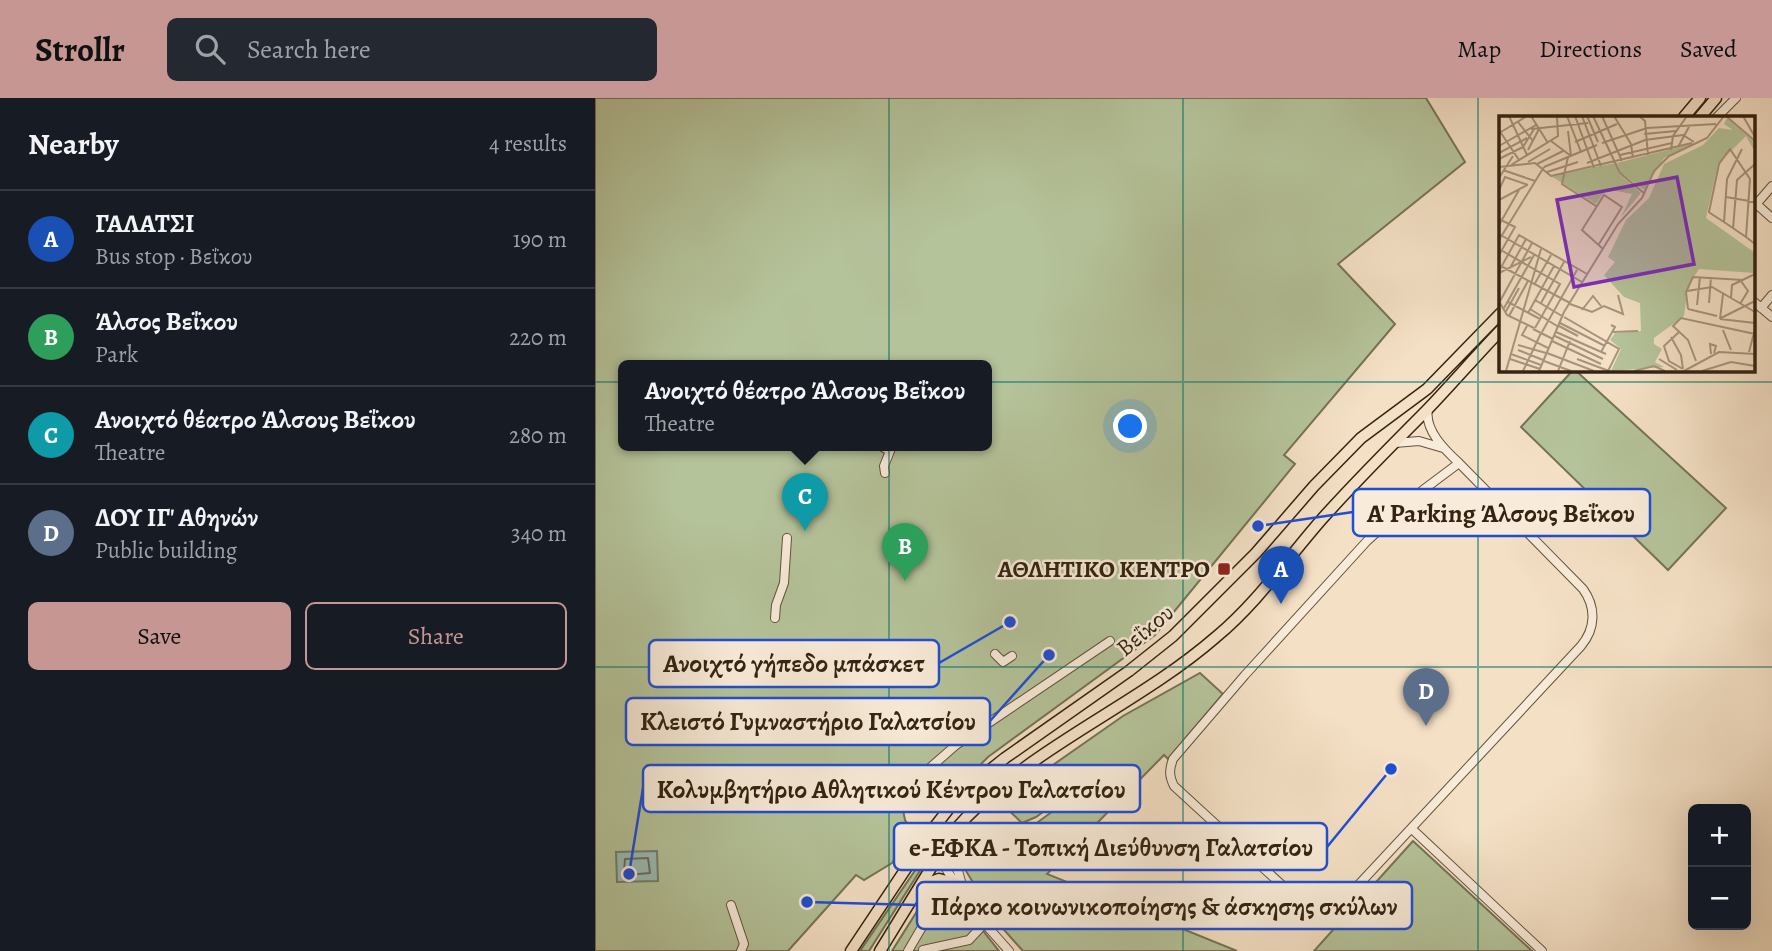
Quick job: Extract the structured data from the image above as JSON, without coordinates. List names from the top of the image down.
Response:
{
  "streets": {
    "main road": ["Βεΐκου"]
  },
  "places": {
    "other": [
      "Α' Parking Άλσους Βεΐκου",
      "Ανοιχτό γήπεδο μπάσκετ",
      "Κλειστό Γυμναστήριο Γαλατσίου",
      "e-ΕΦΚΑ - Τοπική Διεύθυνση Γαλατσίου",
      "Κολυμβητήριο Αθλητικού Κέντρου Γαλατσίου",
      "Πάρκο κοινωνικοποίησης & άσκησης σκύλων"
    ],
    "transit": ["ΑΘΛΗΤΙΚΟ ΚΕΝΤΡΟ"]
  },
  "page": {
    "header": "Strollr",
    "search": "Search here",
    "nav": ["Map", "Directions", "Saved"],
    "heading": ["Nearby", "4 results"],
    "list": [
      {
        "mark": "A",
        "name": "ΓΑΛΑΤΣΙ",
        "note": "Bus stop · Βεΐκου",
        "value": "190 m"
      },
      {
        "mark": "B",
        "name": "Άλσος Βεΐκου",
        "note": "Park",
        "value": "220 m"
      },
      {
        "mark": "C",
        "name": "Ανοιχτό θέατρο Άλσους Βεΐκου",
        "note": "Theatre",
        "value": "280 m"
      },
      {
        "mark": "D",
        "name": "ΔΟΥ ΙΓ' Αθηνών",
        "note": "Public building",
        "value": "340 m"
      }
    ],
    "popup": ["Ανοιχτό θέατρο Άλσους Βεΐκου", "Theatre"],
    "pins": [
      "C",
      "B",
      "A",
      "D"
    ],
    "buttons": ["Save", "Share"],
    "map_buttons": ["+", "−"]
  }
}
